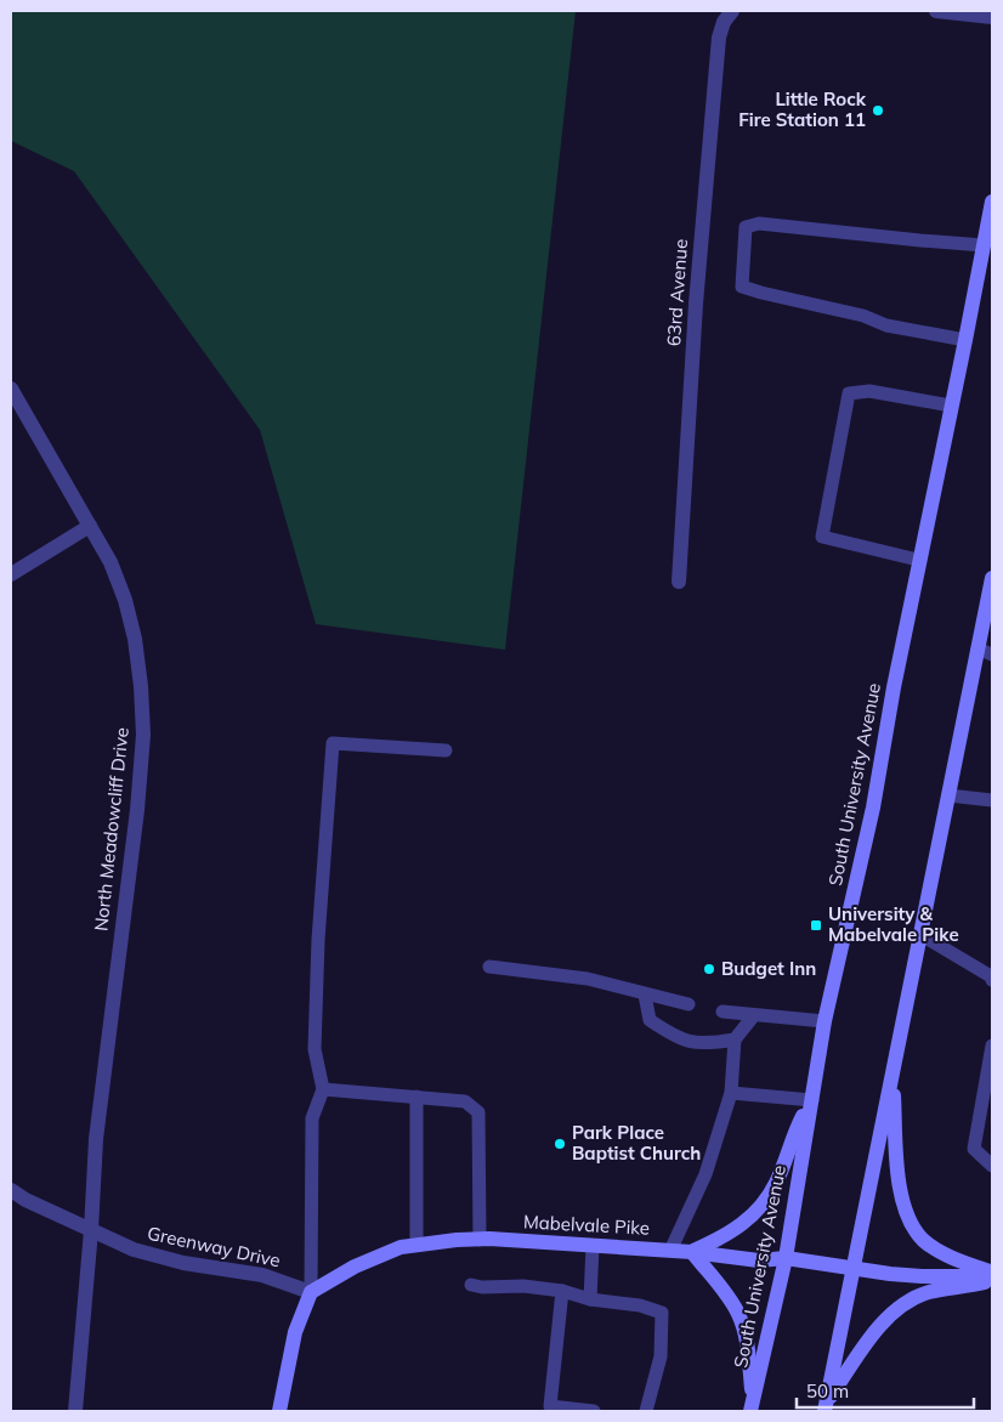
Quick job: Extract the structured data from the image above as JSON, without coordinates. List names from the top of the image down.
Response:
{
  "streets": {
    "main road": ["South University Avenue", "Mabelvale Pike"],
    "street": ["63rd Avenue", "North Meadowcliff Drive", "Greenway Drive"]
  },
  "crossings": [
    ["South University Avenue", "Mabelvale Pike"],
    ["North Meadowcliff Drive", "Greenway Drive"],
    ["Mabelvale Pike", "Greenway Drive"]
  ],
  "places": {
    "other": ["Little Rock Fire Station 11", "Budget Inn", "Park Place Baptist Church"],
    "transit": ["University & Mabelvale Pike"]
  },
  "scale_bar": "50 m"
}
